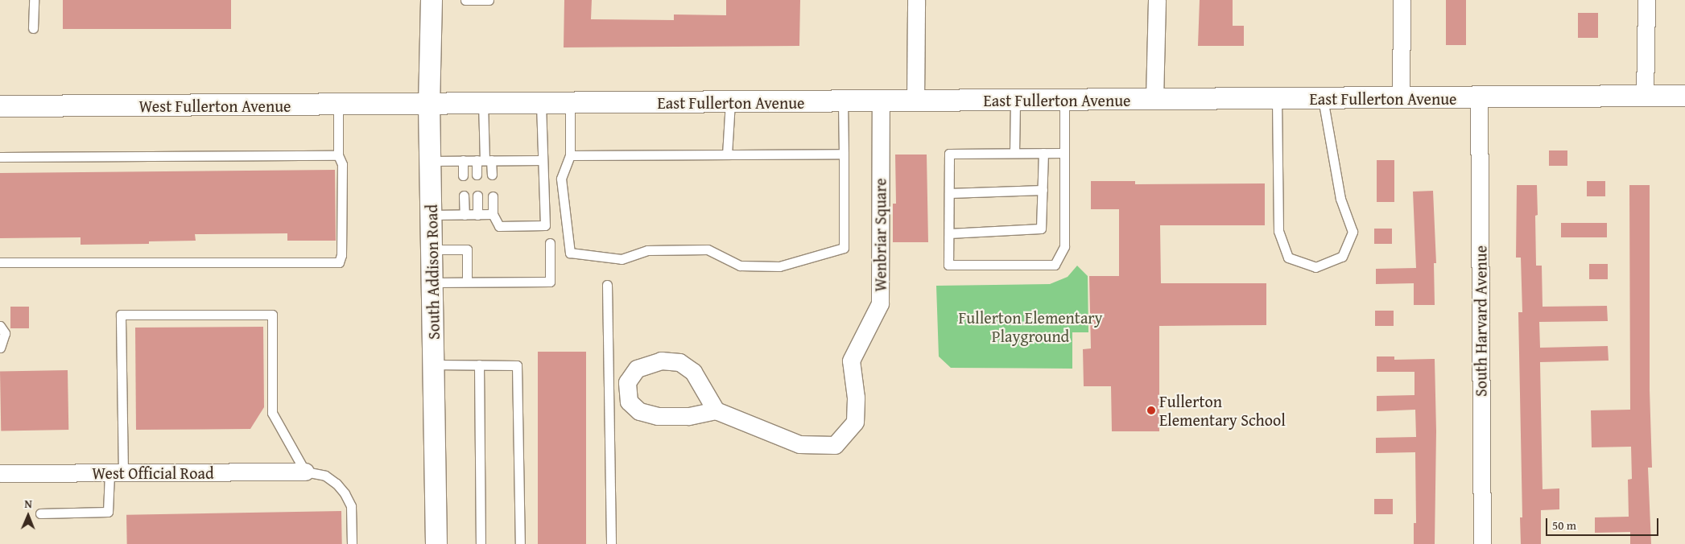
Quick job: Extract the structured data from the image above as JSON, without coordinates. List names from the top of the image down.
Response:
{
  "streets": {
    "street": [
      "East Fullerton Avenue",
      "West Fullerton Avenue",
      "Wenbriar Square",
      "South Addison Road",
      "South Harvard Avenue",
      "West Official Road"
    ]
  },
  "crossings": [
    ["East Fullerton Avenue", "West Fullerton Avenue"],
    ["East Fullerton Avenue", "Wenbriar Square"],
    ["East Fullerton Avenue", "South Addison Road"],
    ["East Fullerton Avenue", "South Harvard Avenue"],
    ["West Fullerton Avenue", "South Addison Road"]
  ],
  "parks": ["Fullerton Elementary Playground"],
  "places": ["Fullerton Elementary School"],
  "scale_bar": "50 m",
  "north": "top"
}
